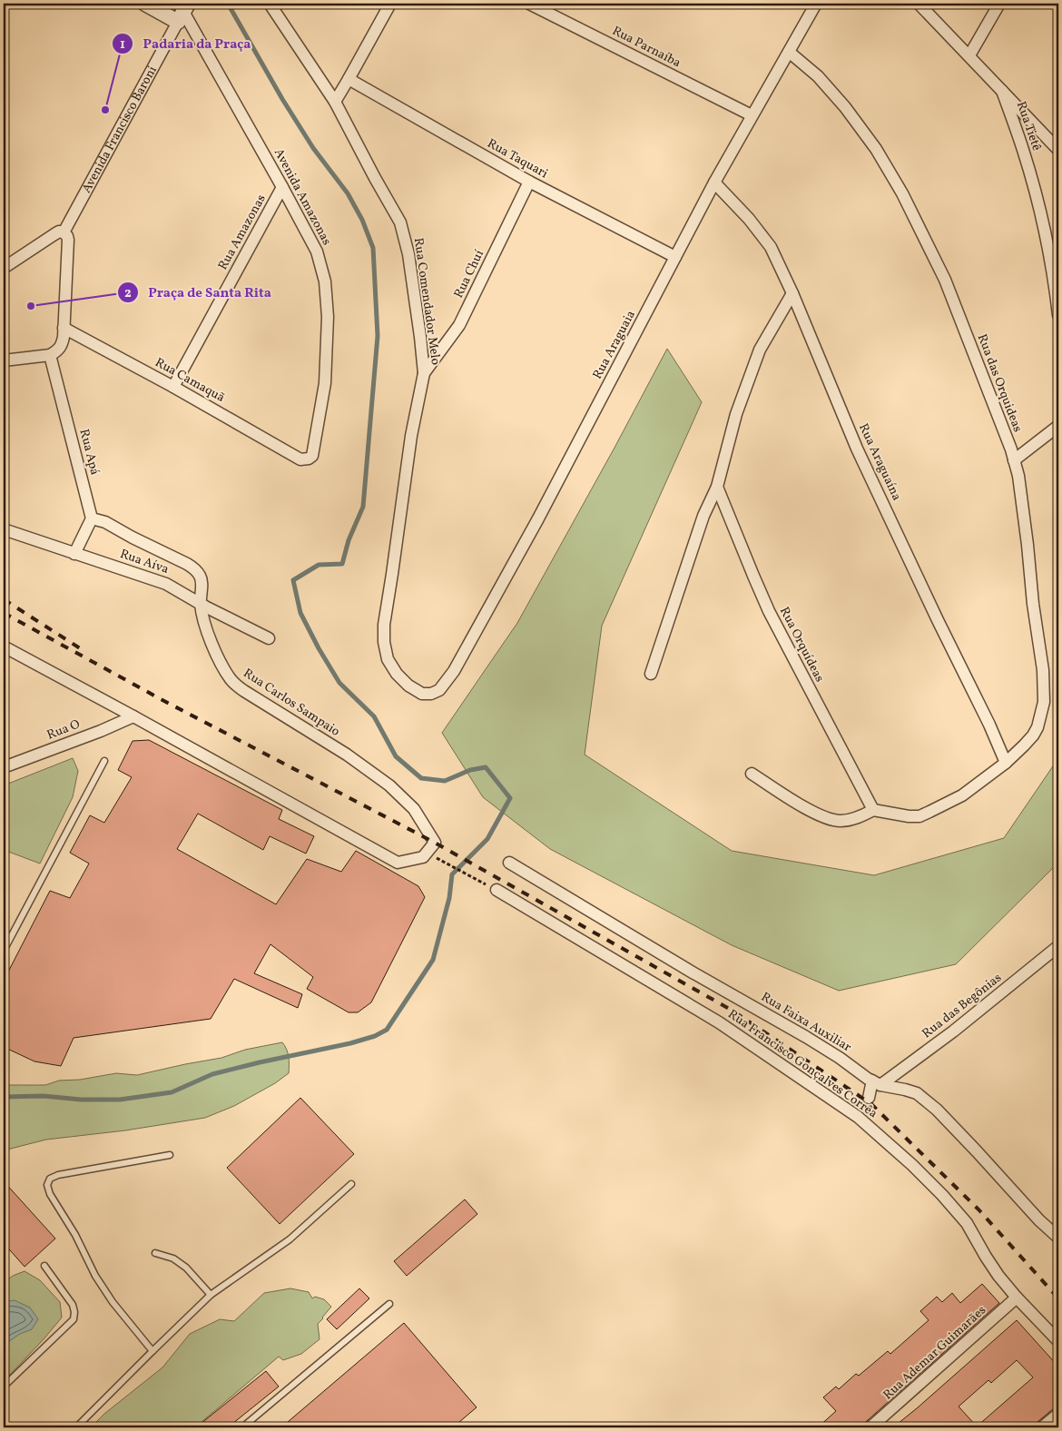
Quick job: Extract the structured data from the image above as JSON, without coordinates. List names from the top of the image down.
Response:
{
  "streets": {
    "street": [
      "Rua Parnaíba",
      "Rua Tietê",
      "Avenida Francisco Baroni",
      "Rua Taquari",
      "Avenida Amazonas",
      "Rua Amazonas",
      "Rua Chuí",
      "Rua Comendador Melo",
      "Rua Araguaia",
      "Rua Camaquã",
      "Rua das Orquideas",
      "Rua Apá",
      "Rua Araguaína",
      "Rua Aíva",
      "Rua Orquídeas",
      "Rua Carlos Sampaio",
      "Rua O",
      "Rua das Begônias",
      "Rua Faixa Auxiliar",
      "Rua Francisco Gonçalves Corrêa",
      "Rua Ademar Guimarães"
    ]
  },
  "crossings": [
    ["Rua Parnaíba", "Rua Araguaia"],
    ["Avenida Francisco Baroni", "Avenida Amazonas"],
    ["Rua Taquari", "Rua Chuí"],
    ["Rua Taquari", "Rua Araguaia"],
    ["Avenida Amazonas", "Rua Amazonas"],
    ["Avenida Amazonas", "Rua Camaquã"],
    ["Rua Amazonas", "Rua Camaquã"],
    ["Rua Chuí", "Rua Comendador Melo"],
    ["Rua Comendador Melo", "Rua Araguaia"],
    ["Rua Araguaia", "Rua das Orquideas"],
    ["Rua Araguaia", "Rua Araguaína"],
    ["Rua das Orquideas", "Rua Araguaína"],
    ["Rua das Orquideas", "Rua Orquídeas"],
    ["Rua Apá", "Rua Carlos Sampaio"],
    ["Rua Aíva", "Rua Carlos Sampaio"],
    ["Rua das Begônias", "Rua Faixa Auxiliar"],
    ["Rua Francisco Gonçalves Corrêa", "Rua Ademar Guimarães"]
  ],
  "places": ["Padaria da Praça", "Praça de Santa Rita"]
}
